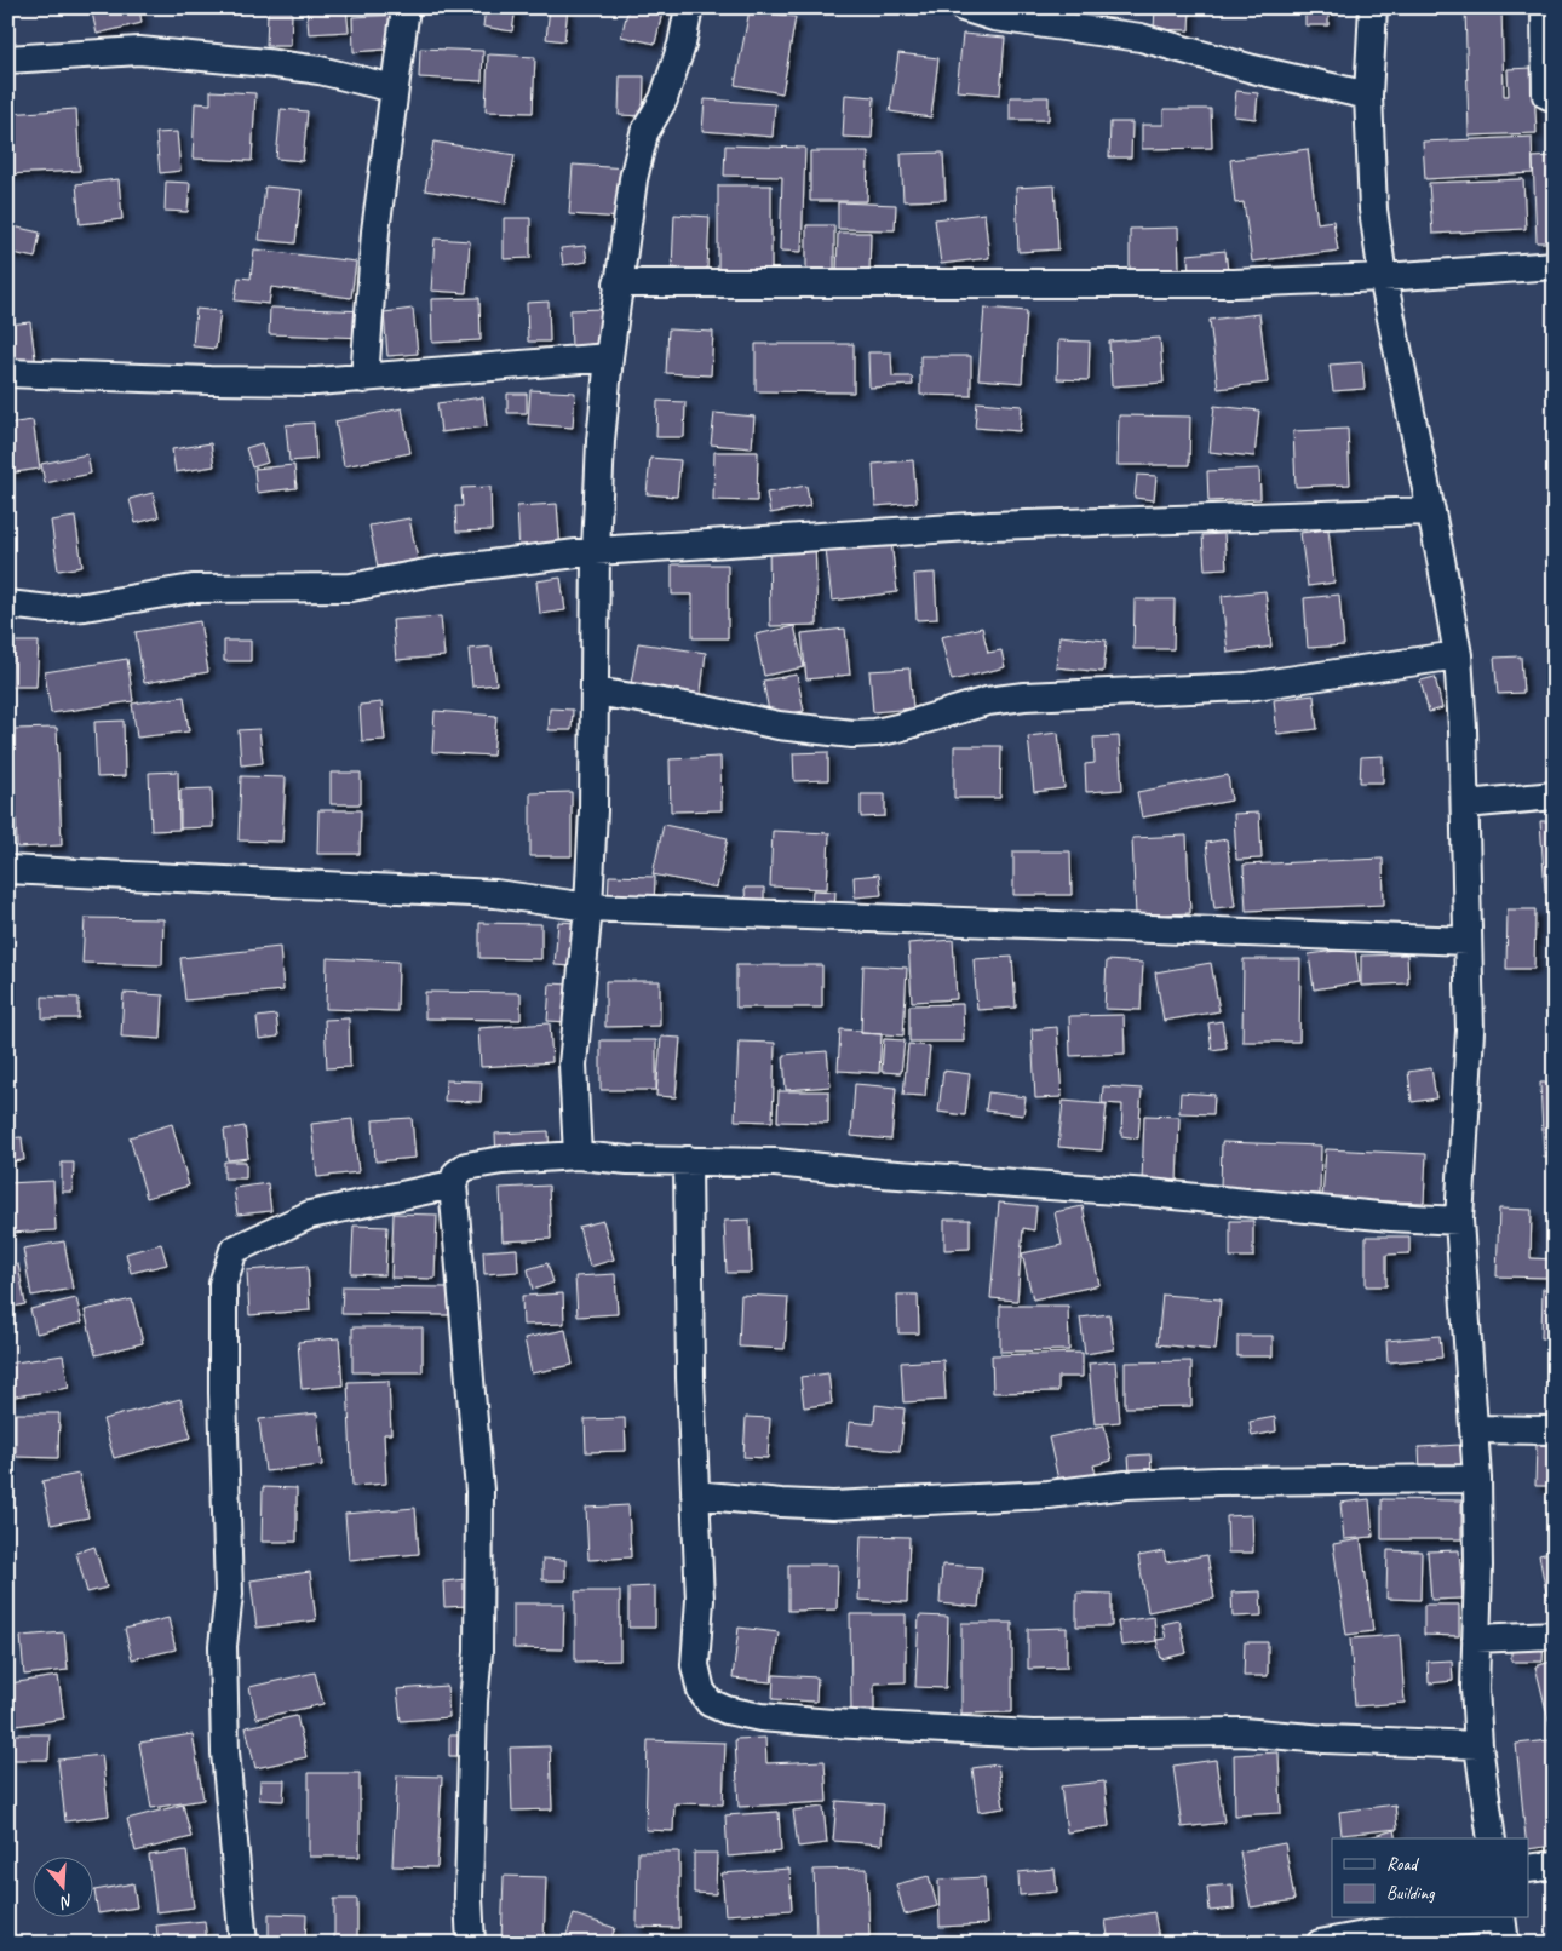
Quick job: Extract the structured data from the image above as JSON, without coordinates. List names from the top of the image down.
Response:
{
  "legend": ["Road", "Building"],
  "north": "bottom"
}
